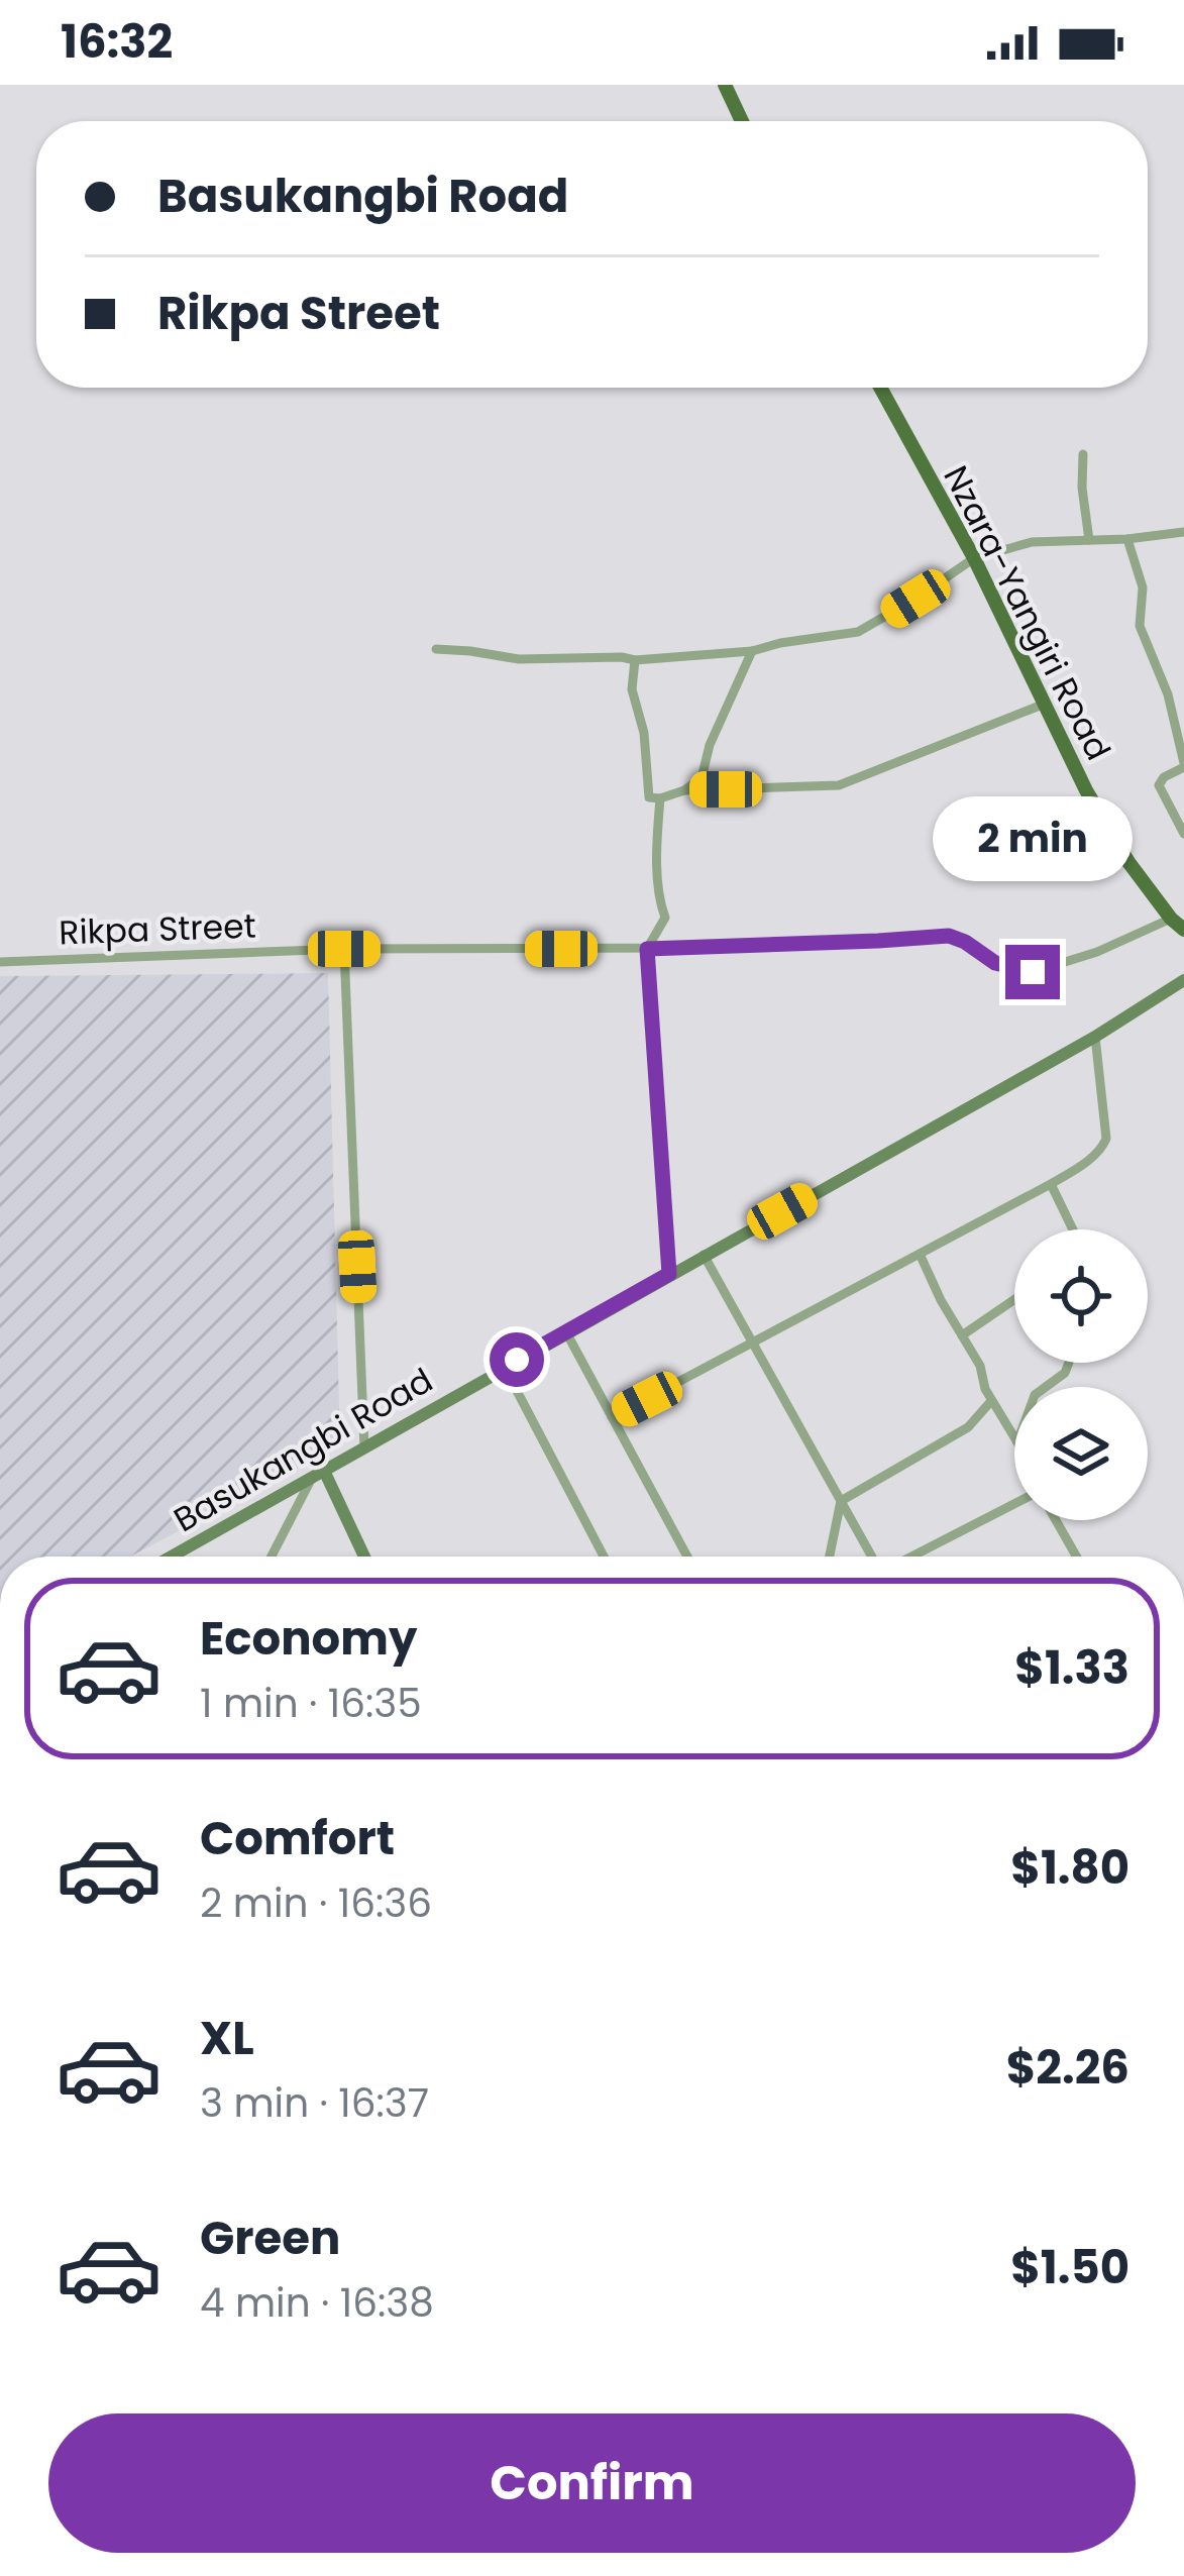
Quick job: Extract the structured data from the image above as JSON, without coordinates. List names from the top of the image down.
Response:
{
  "streets": {
    "main road": ["Nzara-Yangiri Road"],
    "street": ["Rikpa Street", "Basukangbi Road"]
  },
  "crossings": [
    ["Nzara-Yangiri Road", "Rikpa Street"]
  ],
  "page": {
    "status": "16:32",
    "banner": ["Basukangbi Road", "Rikpa Street"],
    "bubble": "2 min",
    "list": [
      {
        "name": "Economy",
        "note": "1 min · 16:35",
        "value": "$1.33"
      },
      {
        "name": "Comfort",
        "note": "2 min · 16:36",
        "value": "$1.80"
      },
      {
        "name": "XL",
        "note": "3 min · 16:37",
        "value": "$2.26"
      },
      {
        "name": "Green",
        "note": "4 min · 16:38",
        "value": "$1.50"
      }
    ],
    "buttons": "Confirm"
  }
}
